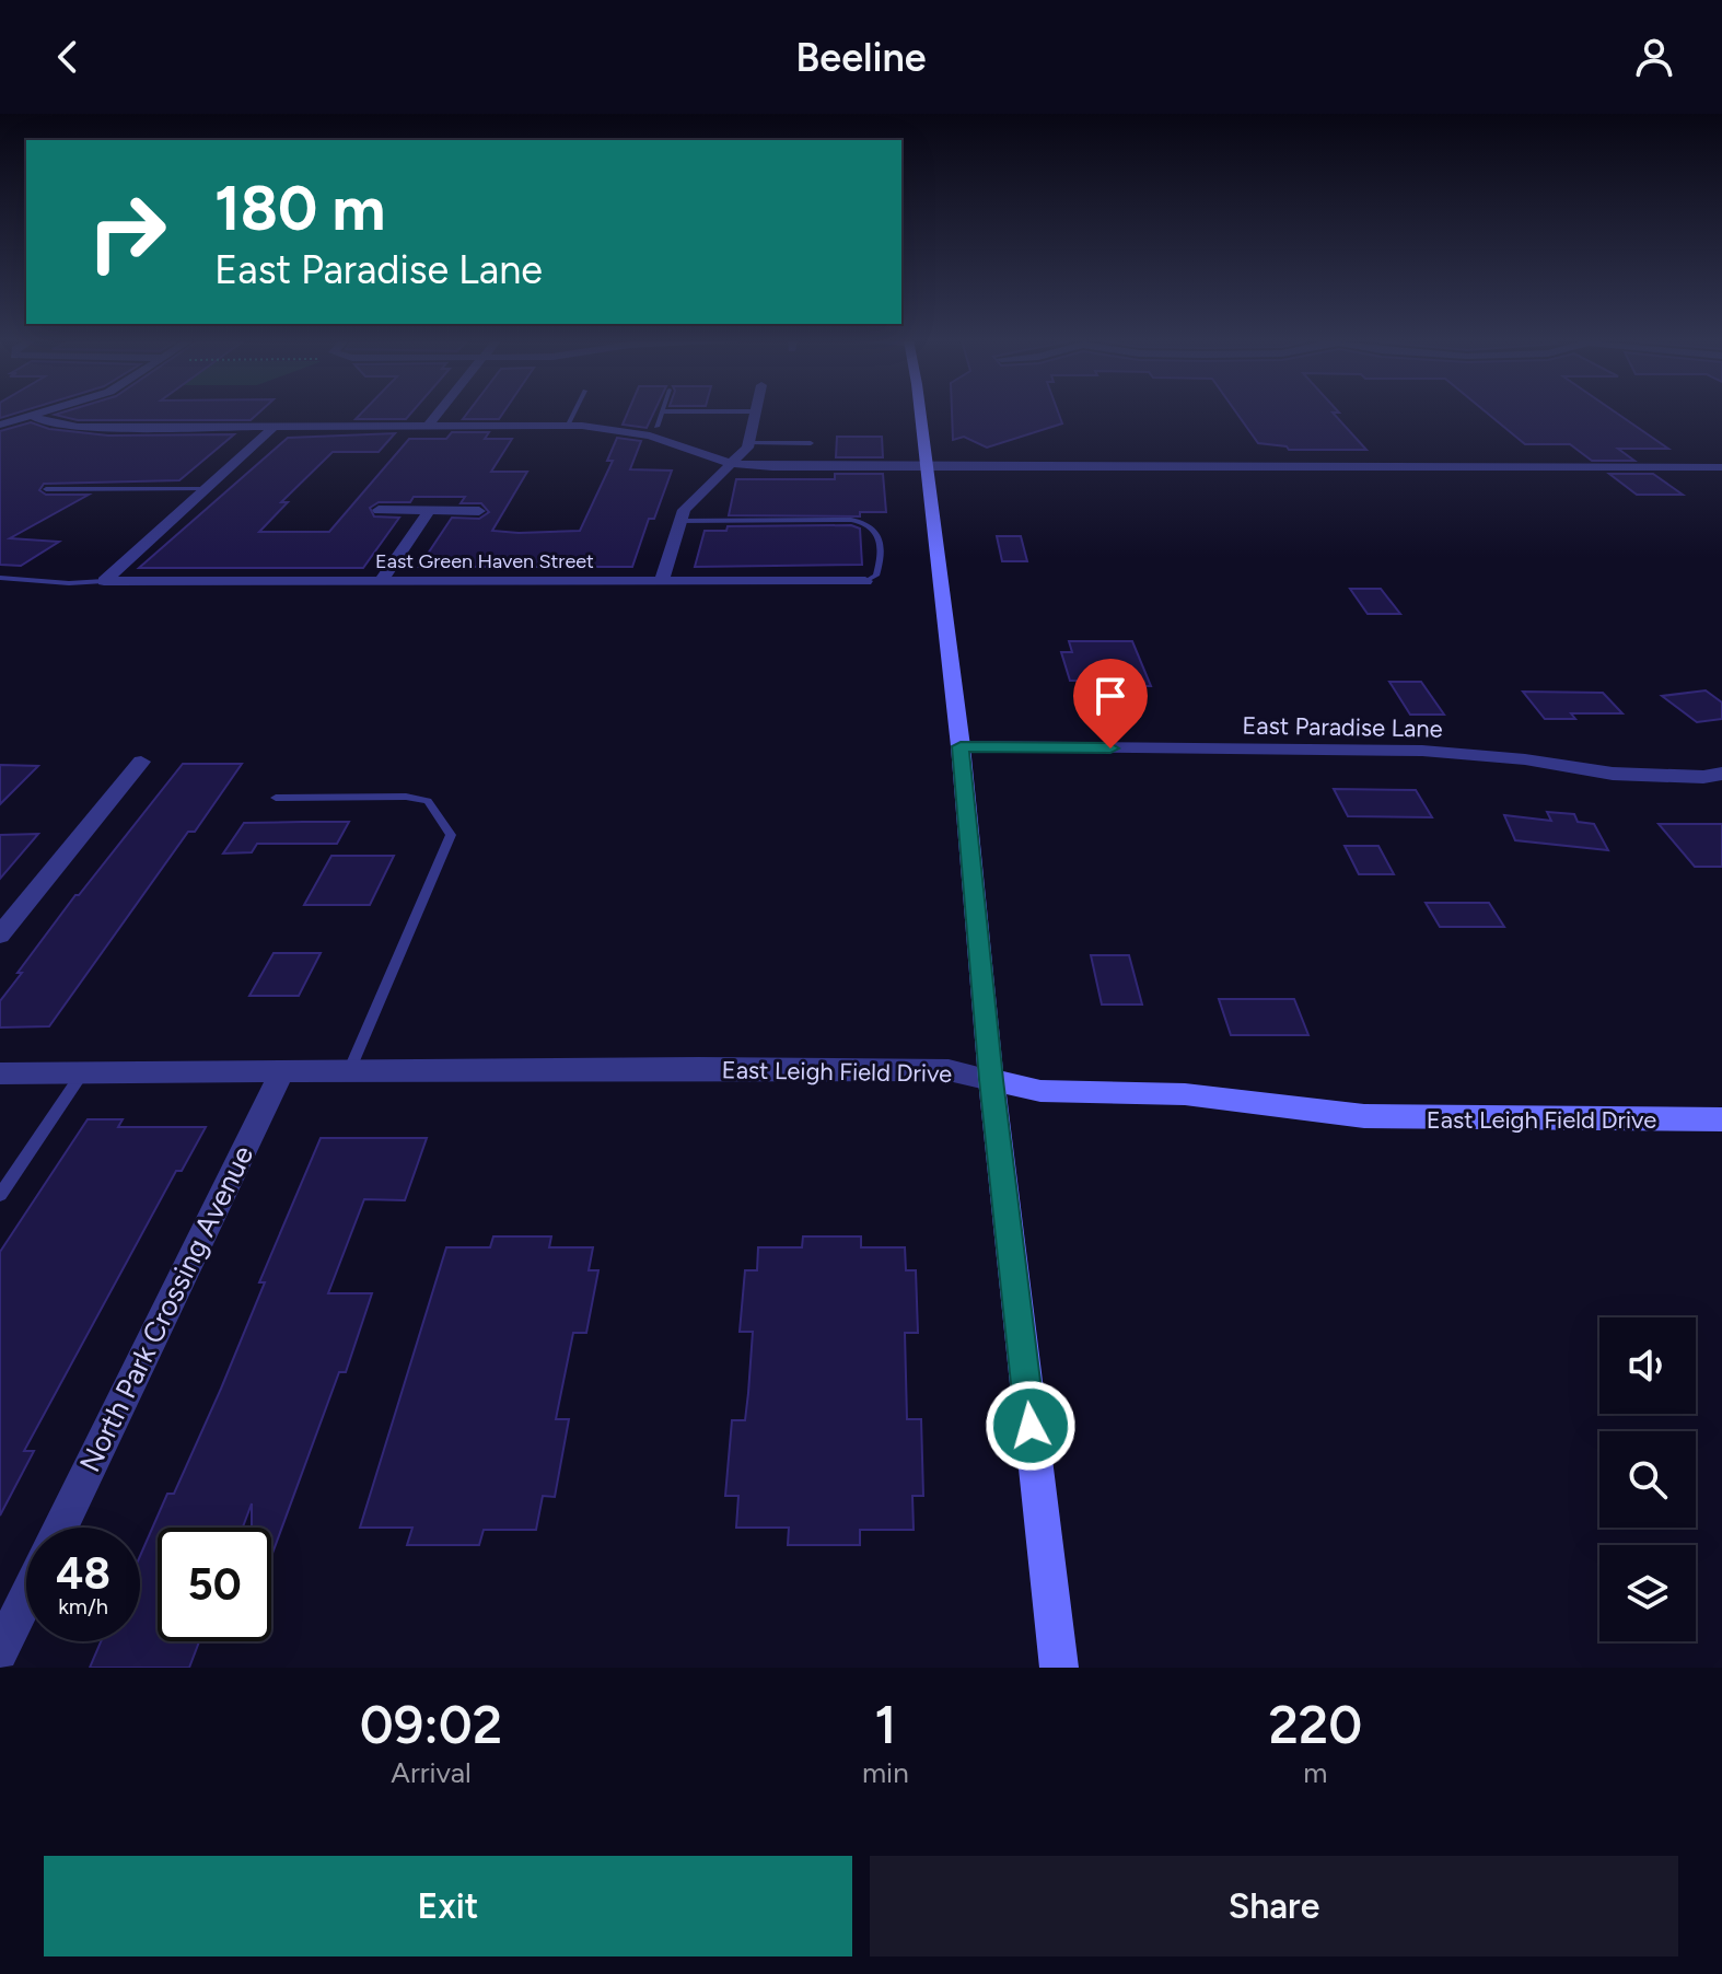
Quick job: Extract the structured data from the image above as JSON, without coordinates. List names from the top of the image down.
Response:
{
  "streets": {
    "main road": ["East Leigh Field Drive"],
    "street": ["East Green Haven Street", "East Paradise Lane", "North Park Crossing Avenue"]
  },
  "crossings": [
    ["East Leigh Field Drive", "North Park Crossing Avenue"]
  ],
  "page": {
    "header": "Beeline",
    "turn": ["180 m", "East Paradise Lane"],
    "speed": "48 km/h",
    "limit": "50",
    "eta": [
      "09:02",
      "Arrival",
      "1",
      "min",
      "220",
      "m"
    ],
    "buttons": ["Exit", "Share"]
  }
}
